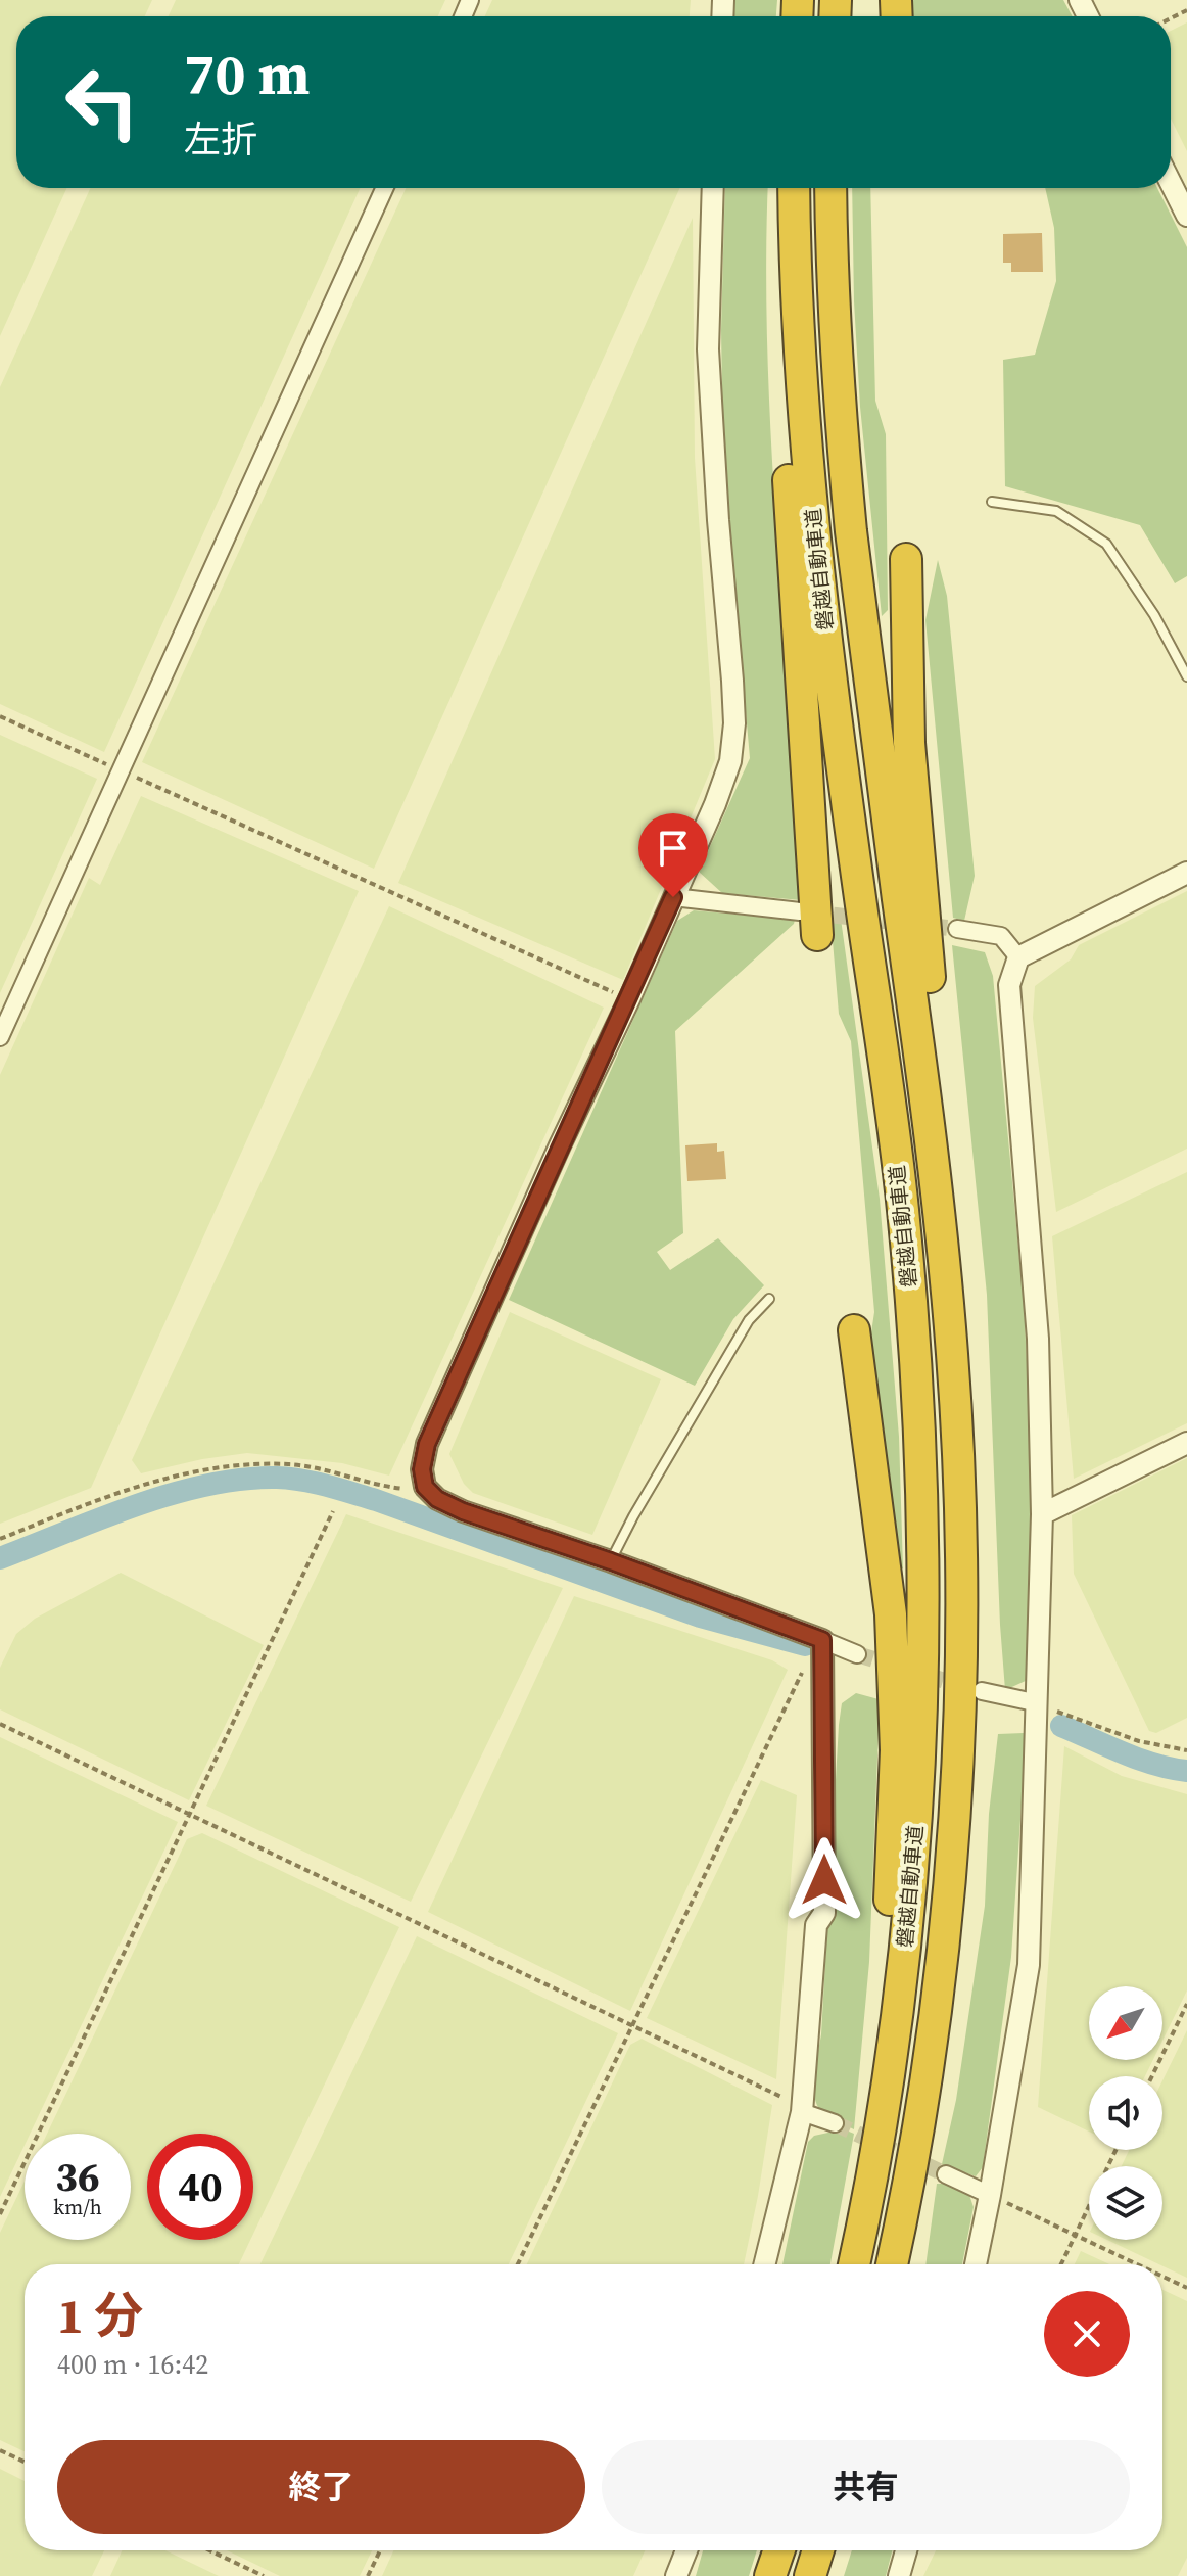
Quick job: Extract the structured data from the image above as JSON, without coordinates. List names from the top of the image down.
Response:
{
  "streets": {
    "highway": ["磐越自動車道"]
  },
  "north": "bottom left",
  "page": {
    "turn": ["70 m", "左折"],
    "speed": "36 km/h",
    "limit": "40",
    "heading": ["1 分", "400 m · 16:42"],
    "buttons": ["終了", "共有"]
  }
}
